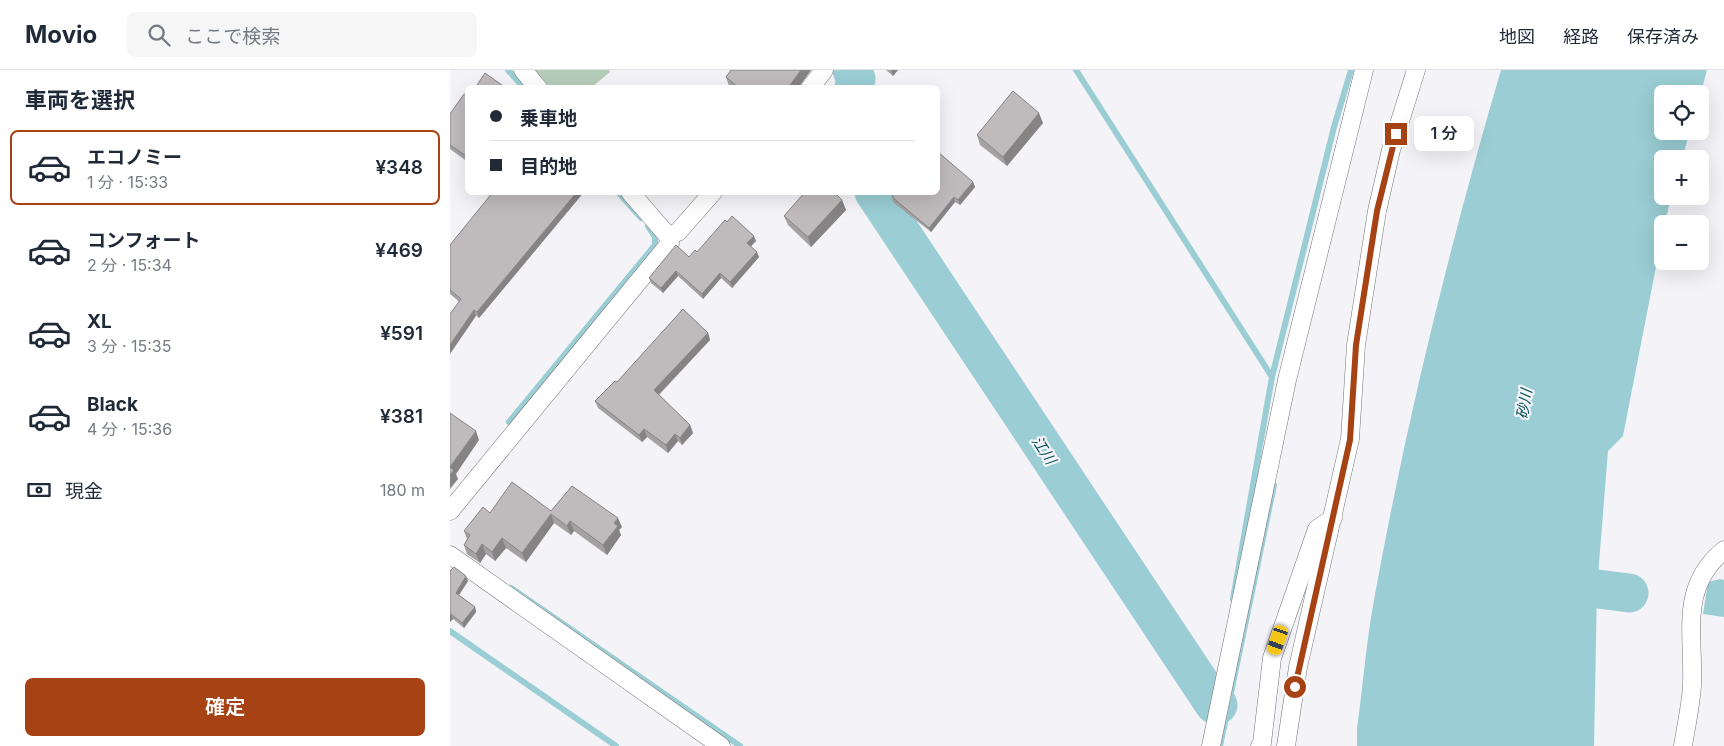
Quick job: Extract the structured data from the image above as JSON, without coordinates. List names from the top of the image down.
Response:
{
  "water": ["砂川", "江川"],
  "page": {
    "header": "Movio",
    "search": "ここで検索",
    "nav": ["地図", "経路", "保存済み"],
    "heading": "車両を選択",
    "map_buttons": ["+", "−"],
    "banner": ["乗車地", "目的地"],
    "bubble": "1 分",
    "list": [
      {
        "name": "エコノミー",
        "note": "1 分 · 15:33",
        "value": "¥348"
      },
      {
        "name": "コンフォート",
        "note": "2 分 · 15:34",
        "value": "¥469"
      },
      {
        "name": "XL",
        "note": "3 分 · 15:35",
        "value": "¥591"
      },
      {
        "name": "Black",
        "note": "4 分 · 15:36",
        "value": "¥381"
      }
    ],
    "pay": ["現金", "180 m"],
    "buttons": "確定"
  }
}
